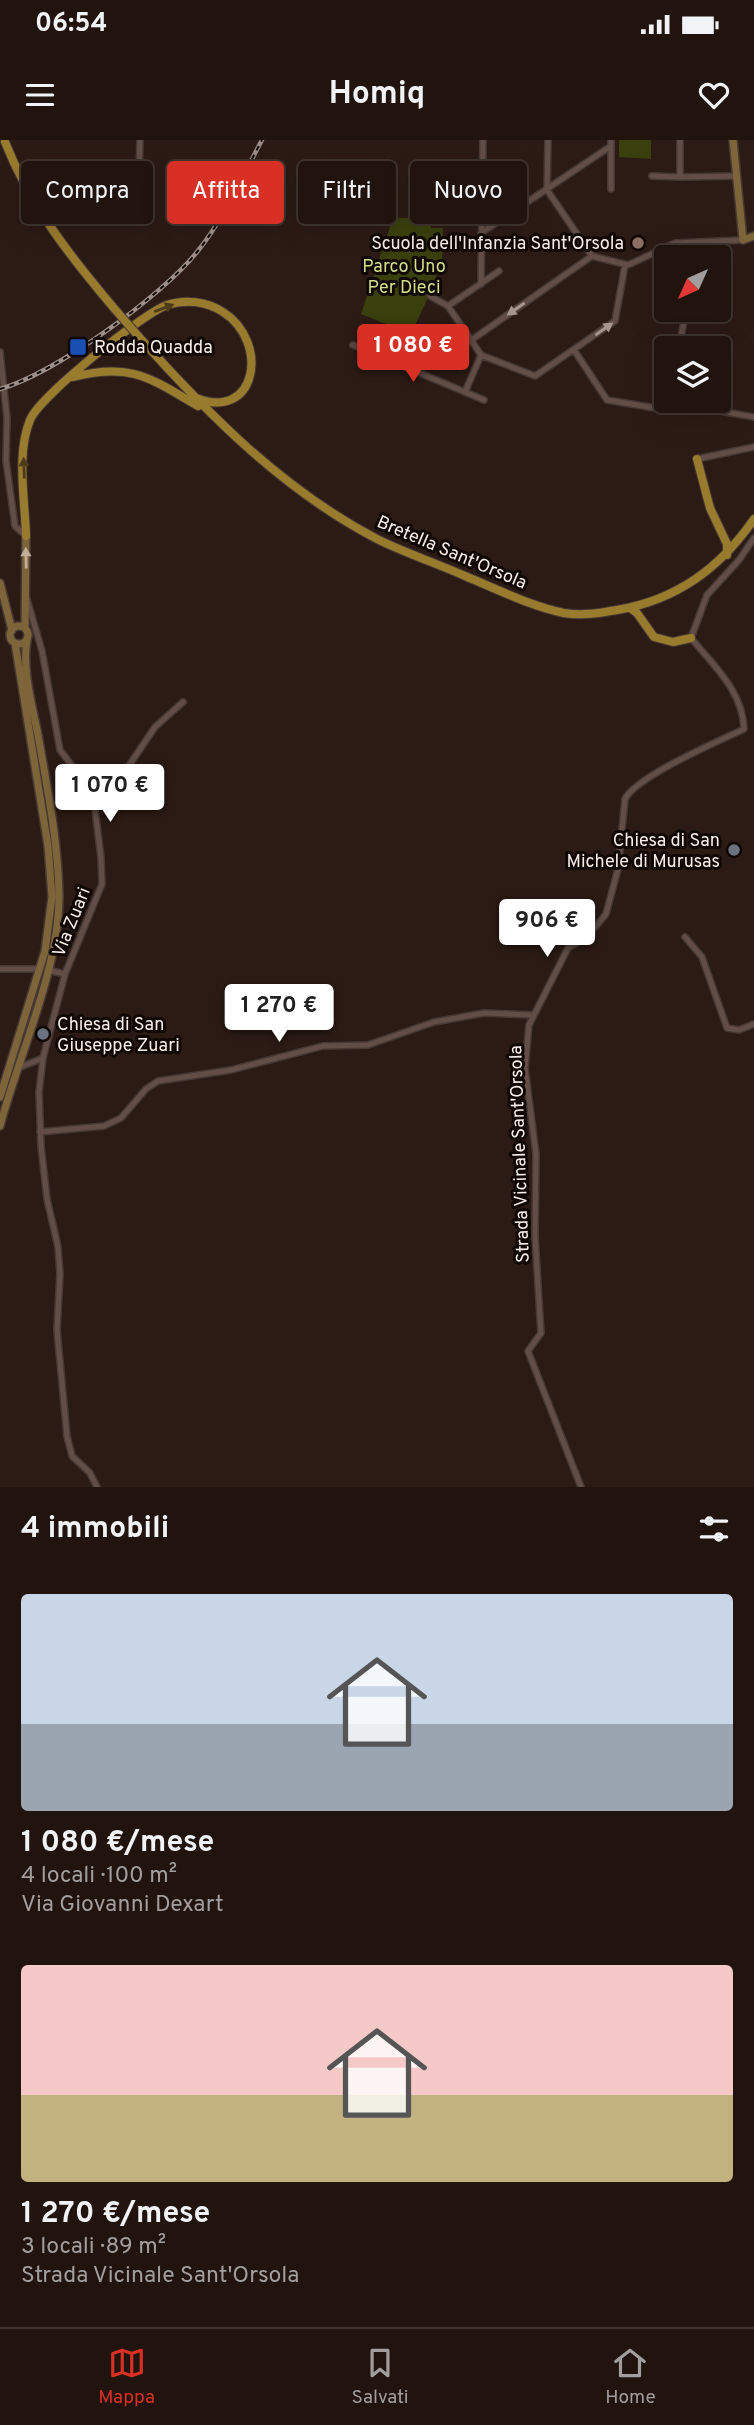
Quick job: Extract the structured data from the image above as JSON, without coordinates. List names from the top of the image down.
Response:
{
  "streets": {
    "main road": ["Bretella Sant'Orsola"],
    "street": ["Via Zuari", "Strada Vicinale Sant'Orsola"]
  },
  "parks": ["Parco Uno Per Dieci"],
  "places": {
    "other": ["Scuola dell'Infanzia Sant'Orsola", "Chiesa di San Michele di Murusas", "Chiesa di San Giuseppe Zuari"],
    "transit": ["Rodda Quadda"]
  },
  "north": "bottom left",
  "page": {
    "status": "06:54",
    "header": "Homiq",
    "chip": [
      "Compra",
      "Affitta",
      "Filtri",
      "Nuovo"
    ],
    "price": [
      "1 080 €",
      "1 070 €",
      "906 €",
      "1 270 €"
    ],
    "heading": "4 immobili",
    "list": [
      {
        "name": "1 080 €/mese",
        "note": "4 locali · 100 m² · Via Giovanni Dexart"
      },
      {
        "name": "1 270 €/mese",
        "note": "3 locali · 89 m² · Strada Vicinale Sant'Orsola"
      }
    ],
    "tabs": ["Mappa", "Salvati", "Home"]
  }
}
